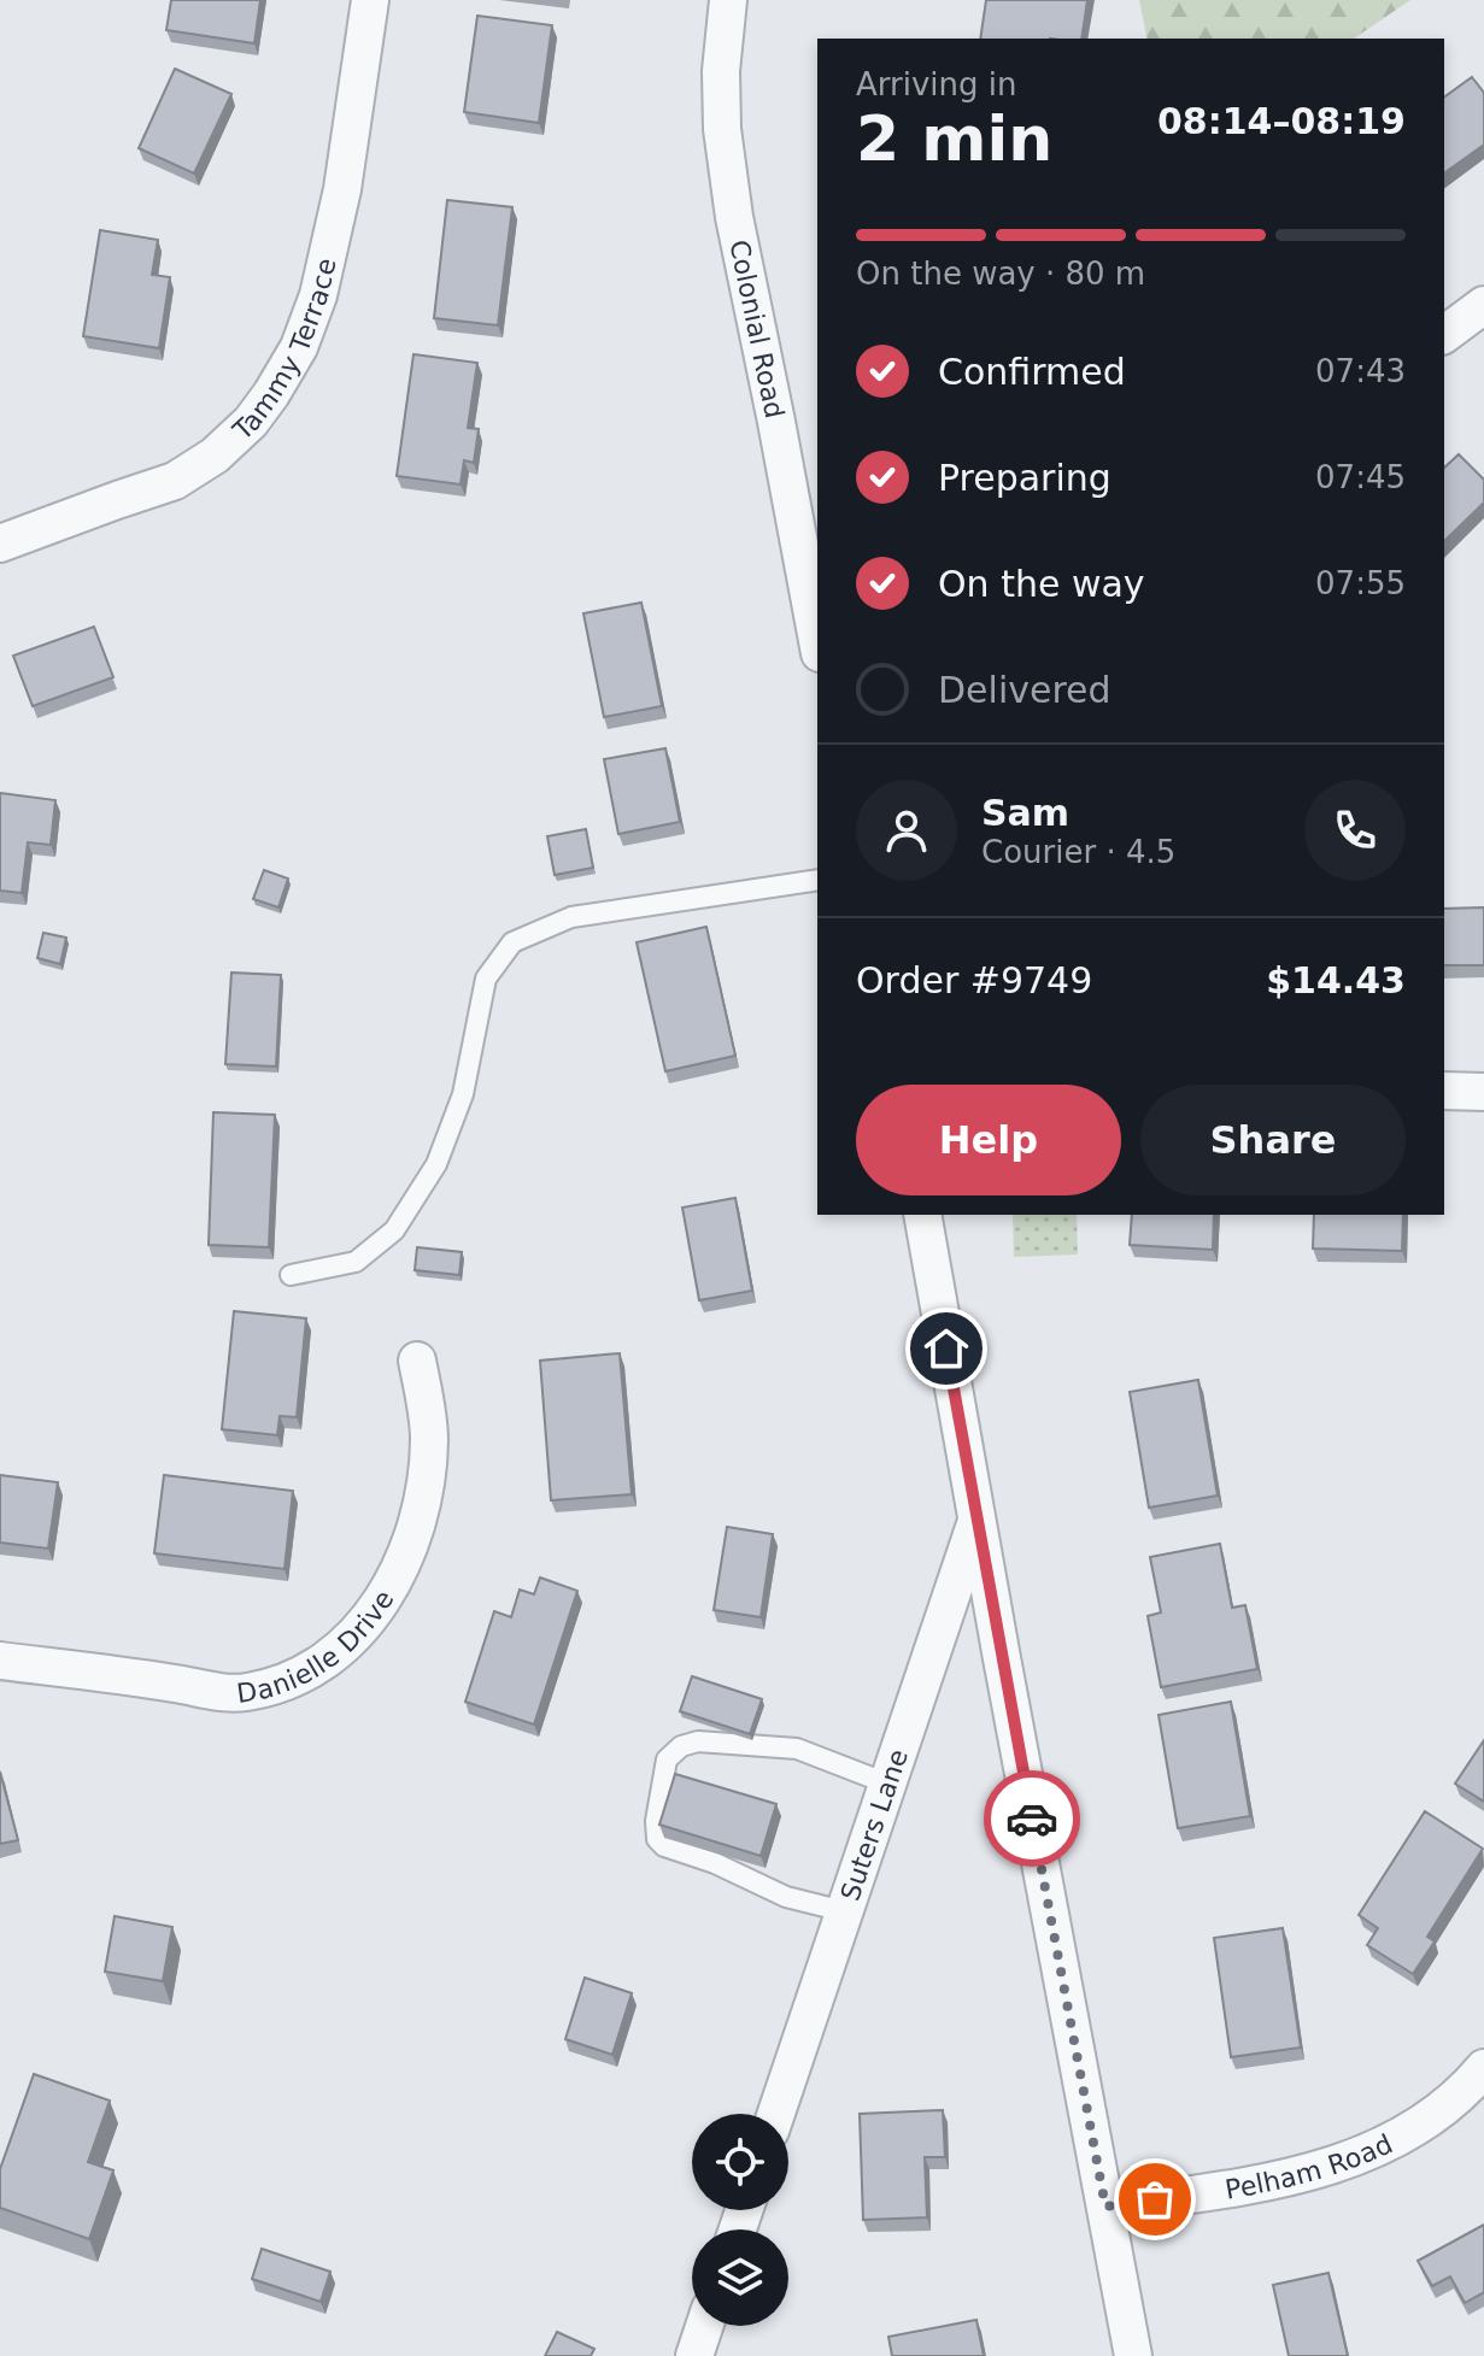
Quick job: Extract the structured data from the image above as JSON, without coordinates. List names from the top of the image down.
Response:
{
  "streets": {
    "street": [
      "Colonial Road",
      "Tammy Terrace",
      "Danielle Drive",
      "Suters Lane",
      "Pelham Road"
    ]
  },
  "page": {
    "heading": ["2 min", "Arriving in", "08:14–08:19"],
    "panel": [
      "Sam",
      "Courier · 4.5",
      "Order #9749",
      "$14.43"
    ],
    "bar": "On the way · 80 m",
    "list": [
      ["Confirmed", "07:43"],
      ["Preparing", "07:45"],
      ["On the way", "07:55"],
      "Delivered"
    ],
    "buttons": ["Help", "Share"]
  }
}
